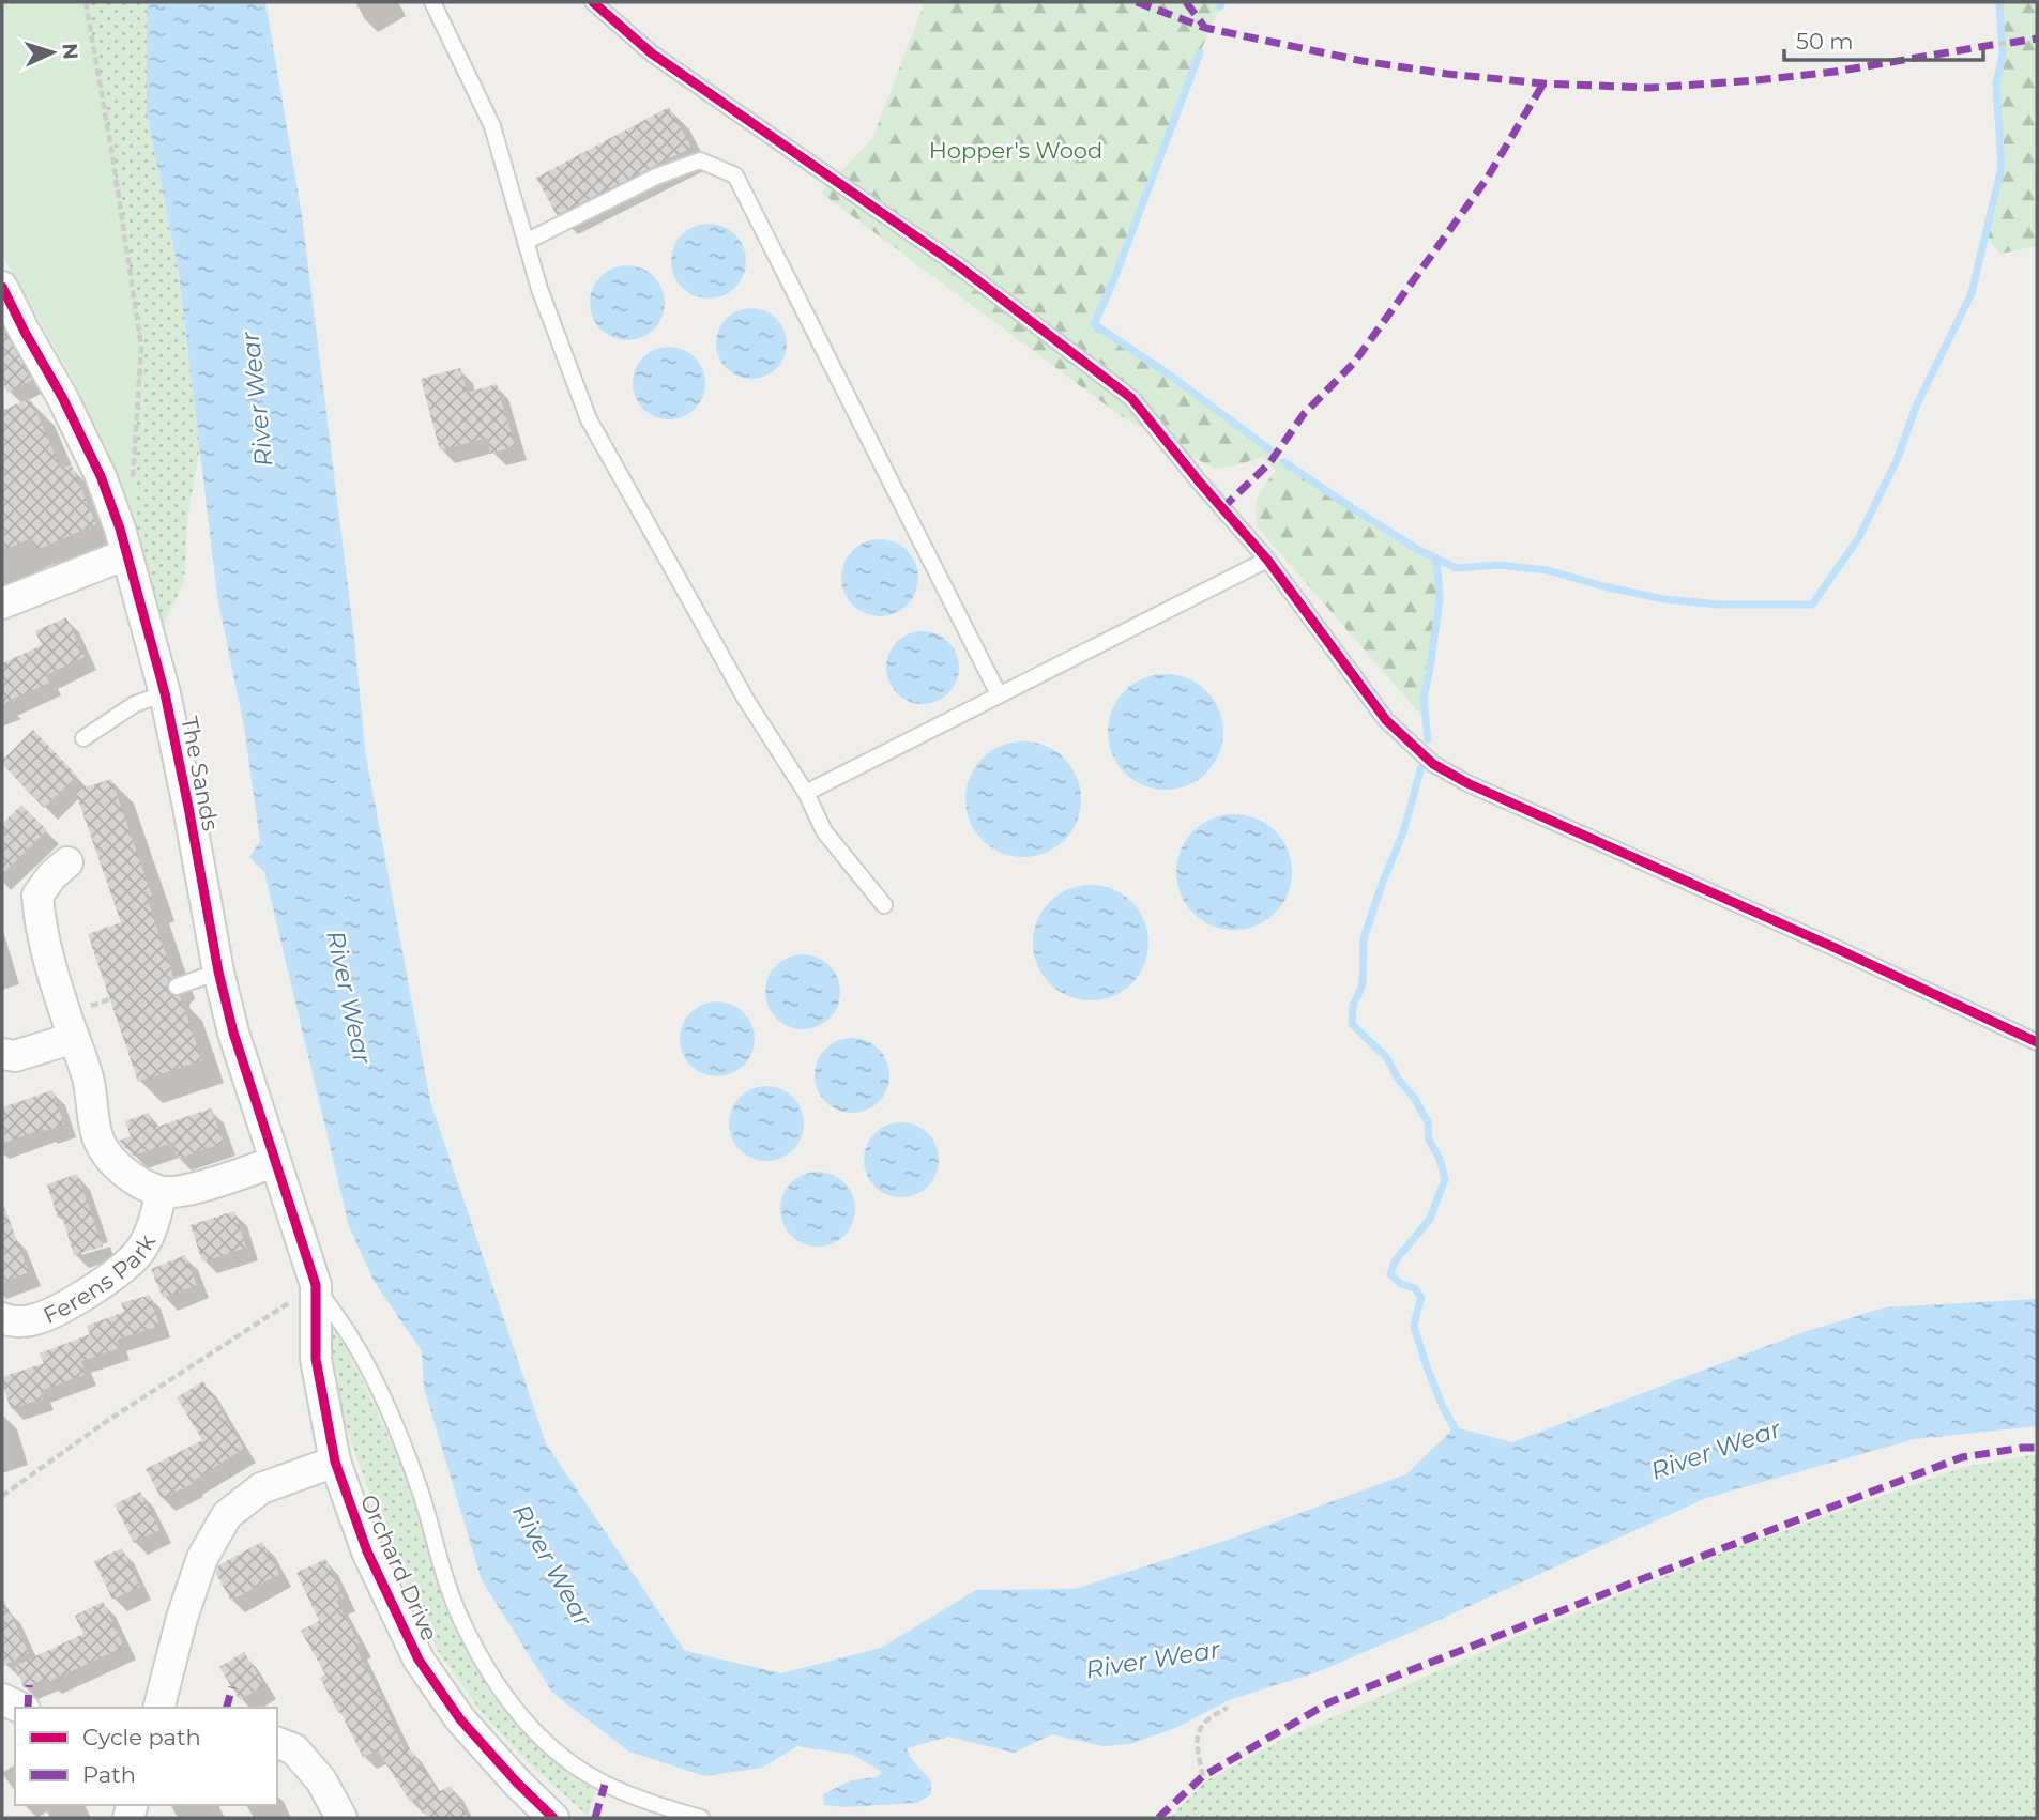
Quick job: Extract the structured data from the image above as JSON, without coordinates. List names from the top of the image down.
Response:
{
  "streets": {
    "street": ["The Sands", "Ferens Park", "Orchard Drive"]
  },
  "crossings": [
    ["The Sands", "Orchard Drive"]
  ],
  "water": ["River Wear"],
  "parks": ["Hopper's Wood"],
  "legend": ["Cycle path", "Path"],
  "scale_bar": "50 m",
  "north": "right"
}
